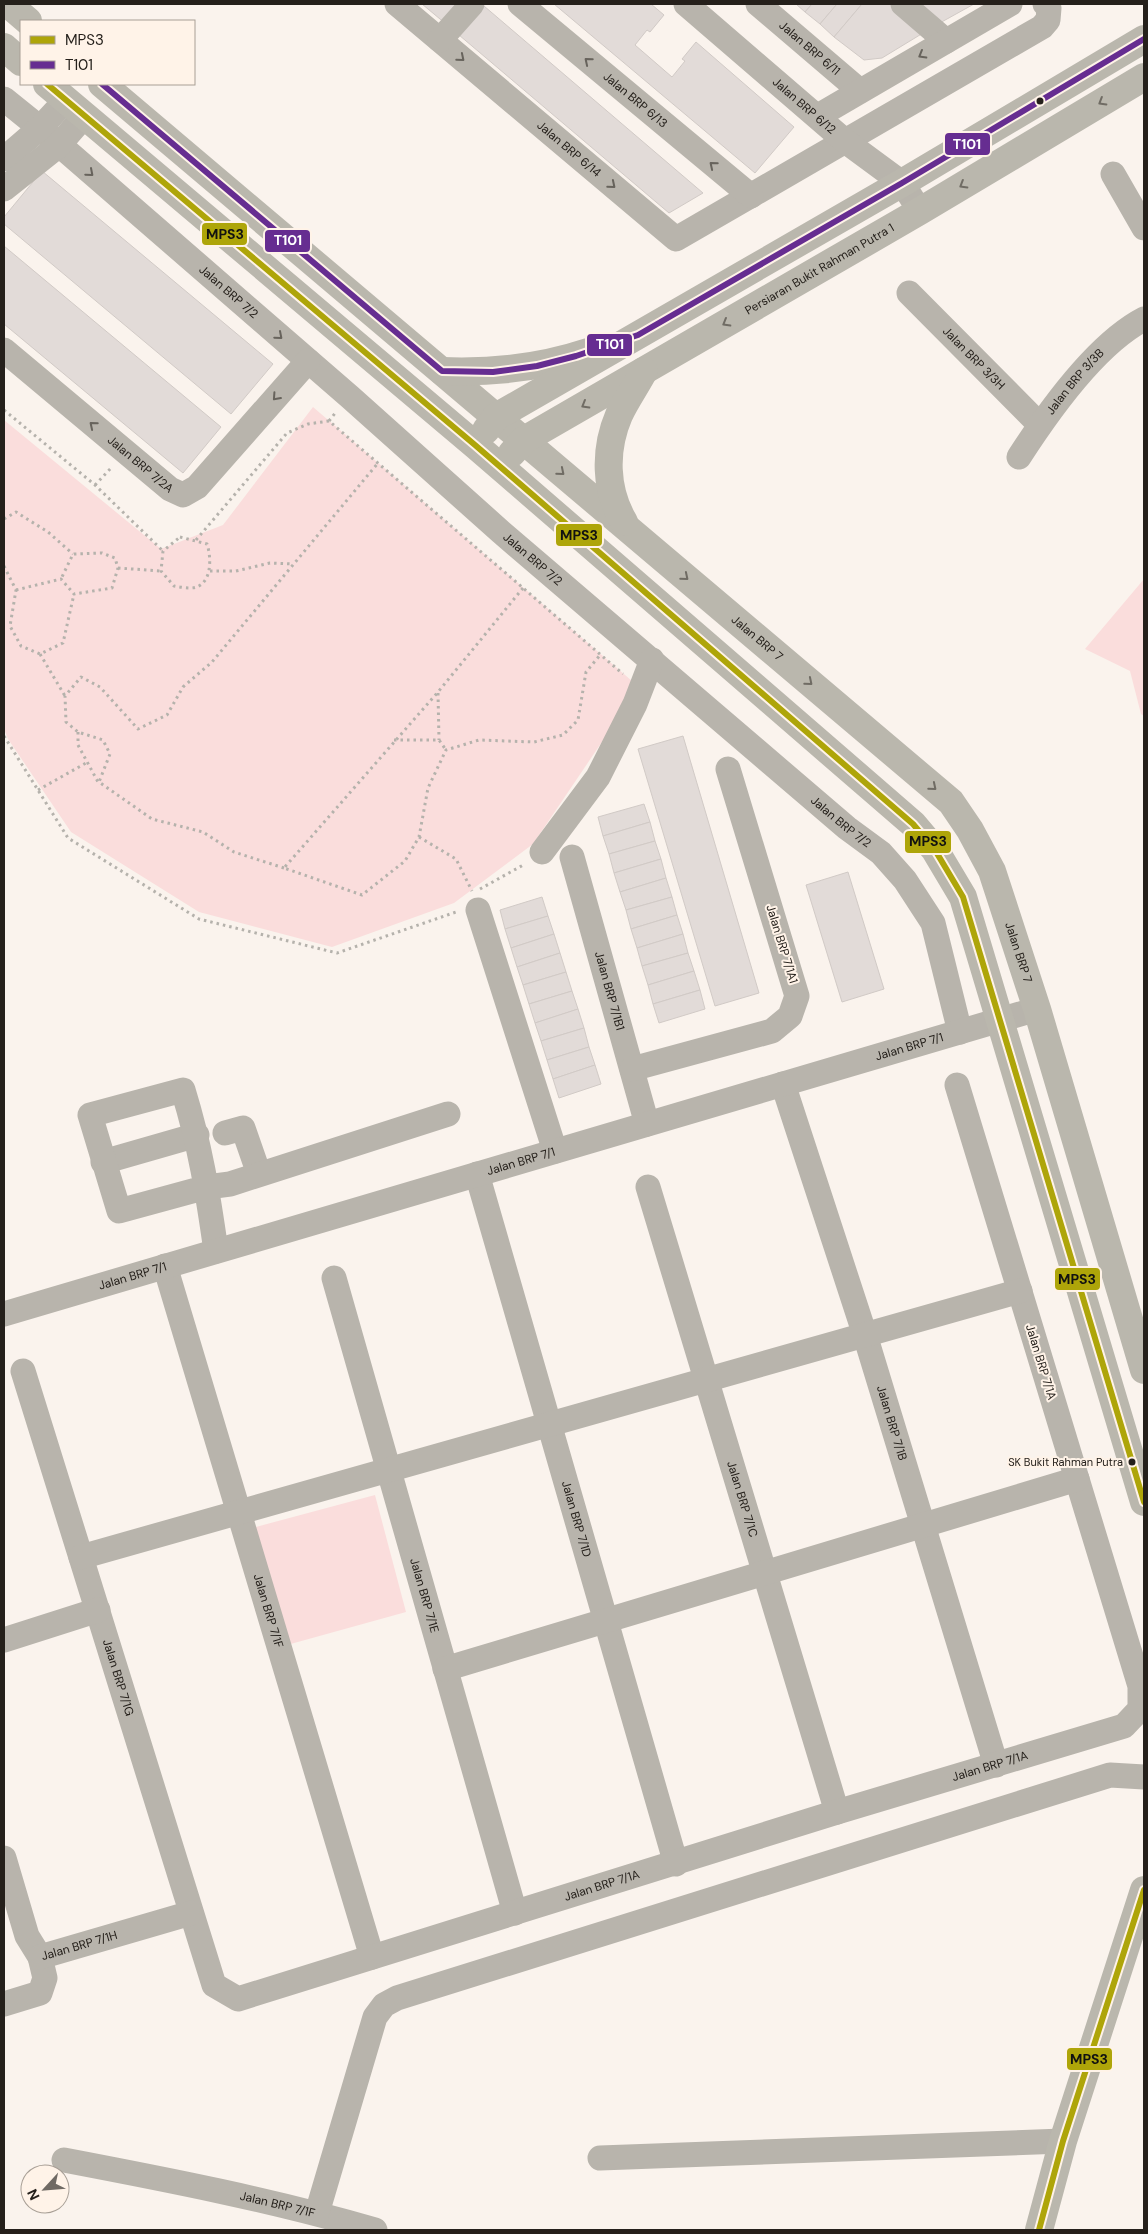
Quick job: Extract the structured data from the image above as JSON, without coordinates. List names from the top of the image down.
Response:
{
  "streets": {
    "main road": ["Persiaran Bukit Rahman Putra 1", "Jalan BRP 7"],
    "street": [
      "Jalan BRP 6/11",
      "Jalan BRP 6/13",
      "Jalan BRP 6/12",
      "Jalan BRP 6/14",
      "Jalan BRP 7/2",
      "Jalan BRP 3/3H",
      "Jalan BRP 3/3B",
      "Jalan BRP 7/2A",
      "Jalan BRP 7/1A1",
      "Jalan BRP 7/1B1",
      "Jalan BRP 7/1",
      "Jalan BRP 7/1A",
      "Jalan BRP 7/1B",
      "Jalan BRP 7/1C",
      "Jalan BRP 7/1D",
      "Jalan BRP 7/1E",
      "Jalan BRP 7/1F",
      "Jalan BRP 7/1G",
      "Jalan BRP 7/1H"
    ]
  },
  "crossings": [
    ["Jalan BRP 6/13", "Jalan BRP 6/14"],
    ["Jalan BRP 6/12", "Persiaran Bukit Rahman Putra 1"],
    ["Persiaran Bukit Rahman Putra 1", "Jalan BRP 7"],
    ["Jalan BRP 7/2", "Jalan BRP 7/2A"],
    ["Jalan BRP 7/2", "Jalan BRP 7/1"],
    ["Jalan BRP 3/3H", "Jalan BRP 3/3B"],
    ["Jalan BRP 7", "Jalan BRP 7/1"],
    ["Jalan BRP 7/1A1", "Jalan BRP 7/1B1"],
    ["Jalan BRP 7/1B1", "Jalan BRP 7/1"],
    ["Jalan BRP 7/1", "Jalan BRP 7/1B"],
    ["Jalan BRP 7/1", "Jalan BRP 7/1D"],
    ["Jalan BRP 7/1", "Jalan BRP 7/1F"],
    ["Jalan BRP 7/1A", "Jalan BRP 7/1B"],
    ["Jalan BRP 7/1A", "Jalan BRP 7/1C"],
    ["Jalan BRP 7/1A", "Jalan BRP 7/1D"],
    ["Jalan BRP 7/1A", "Jalan BRP 7/1E"],
    ["Jalan BRP 7/1A", "Jalan BRP 7/1F"],
    ["Jalan BRP 7/1A", "Jalan BRP 7/1G"],
    ["Jalan BRP 7/1G", "Jalan BRP 7/1H"]
  ],
  "one_way": ["Jalan BRP 6/13", "Jalan BRP 6/14"],
  "places": ["SK Bukit Rahman Putra"],
  "lines": ["transit line T101", "transit line MPS3"],
  "legend": ["MPS3", "T101"],
  "north": "bottom left"
}
